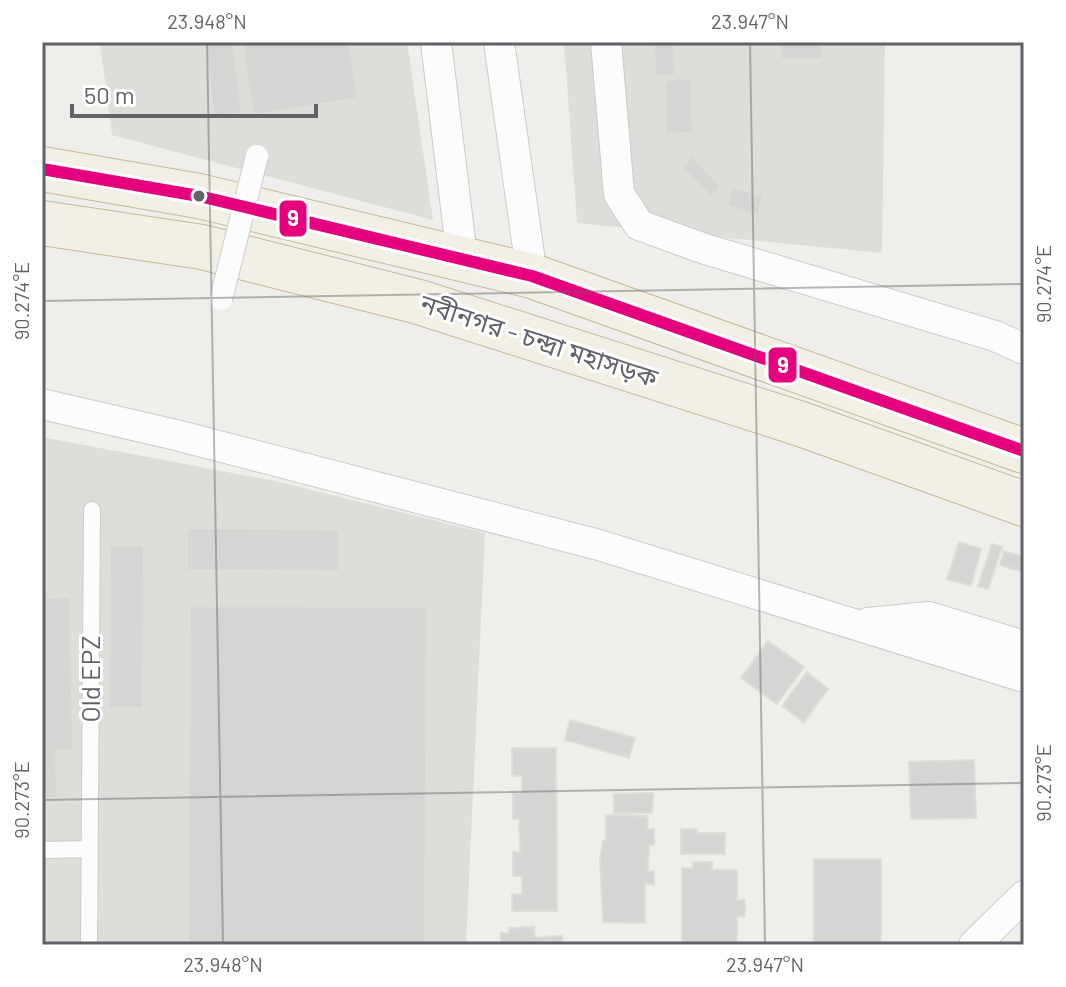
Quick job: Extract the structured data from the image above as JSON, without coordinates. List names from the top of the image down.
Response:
{
  "streets": {
    "highway": ["নবীনগর - চন্দ্রা মহাসড়ক"],
    "lane": ["Old EPZ"]
  },
  "lines": ["transit line 9"],
  "scale_bar": "50 m",
  "coordinates": [
    "23.948°N",
    "23.947°N",
    "90.274°E",
    "90.273°E"
  ]
}
